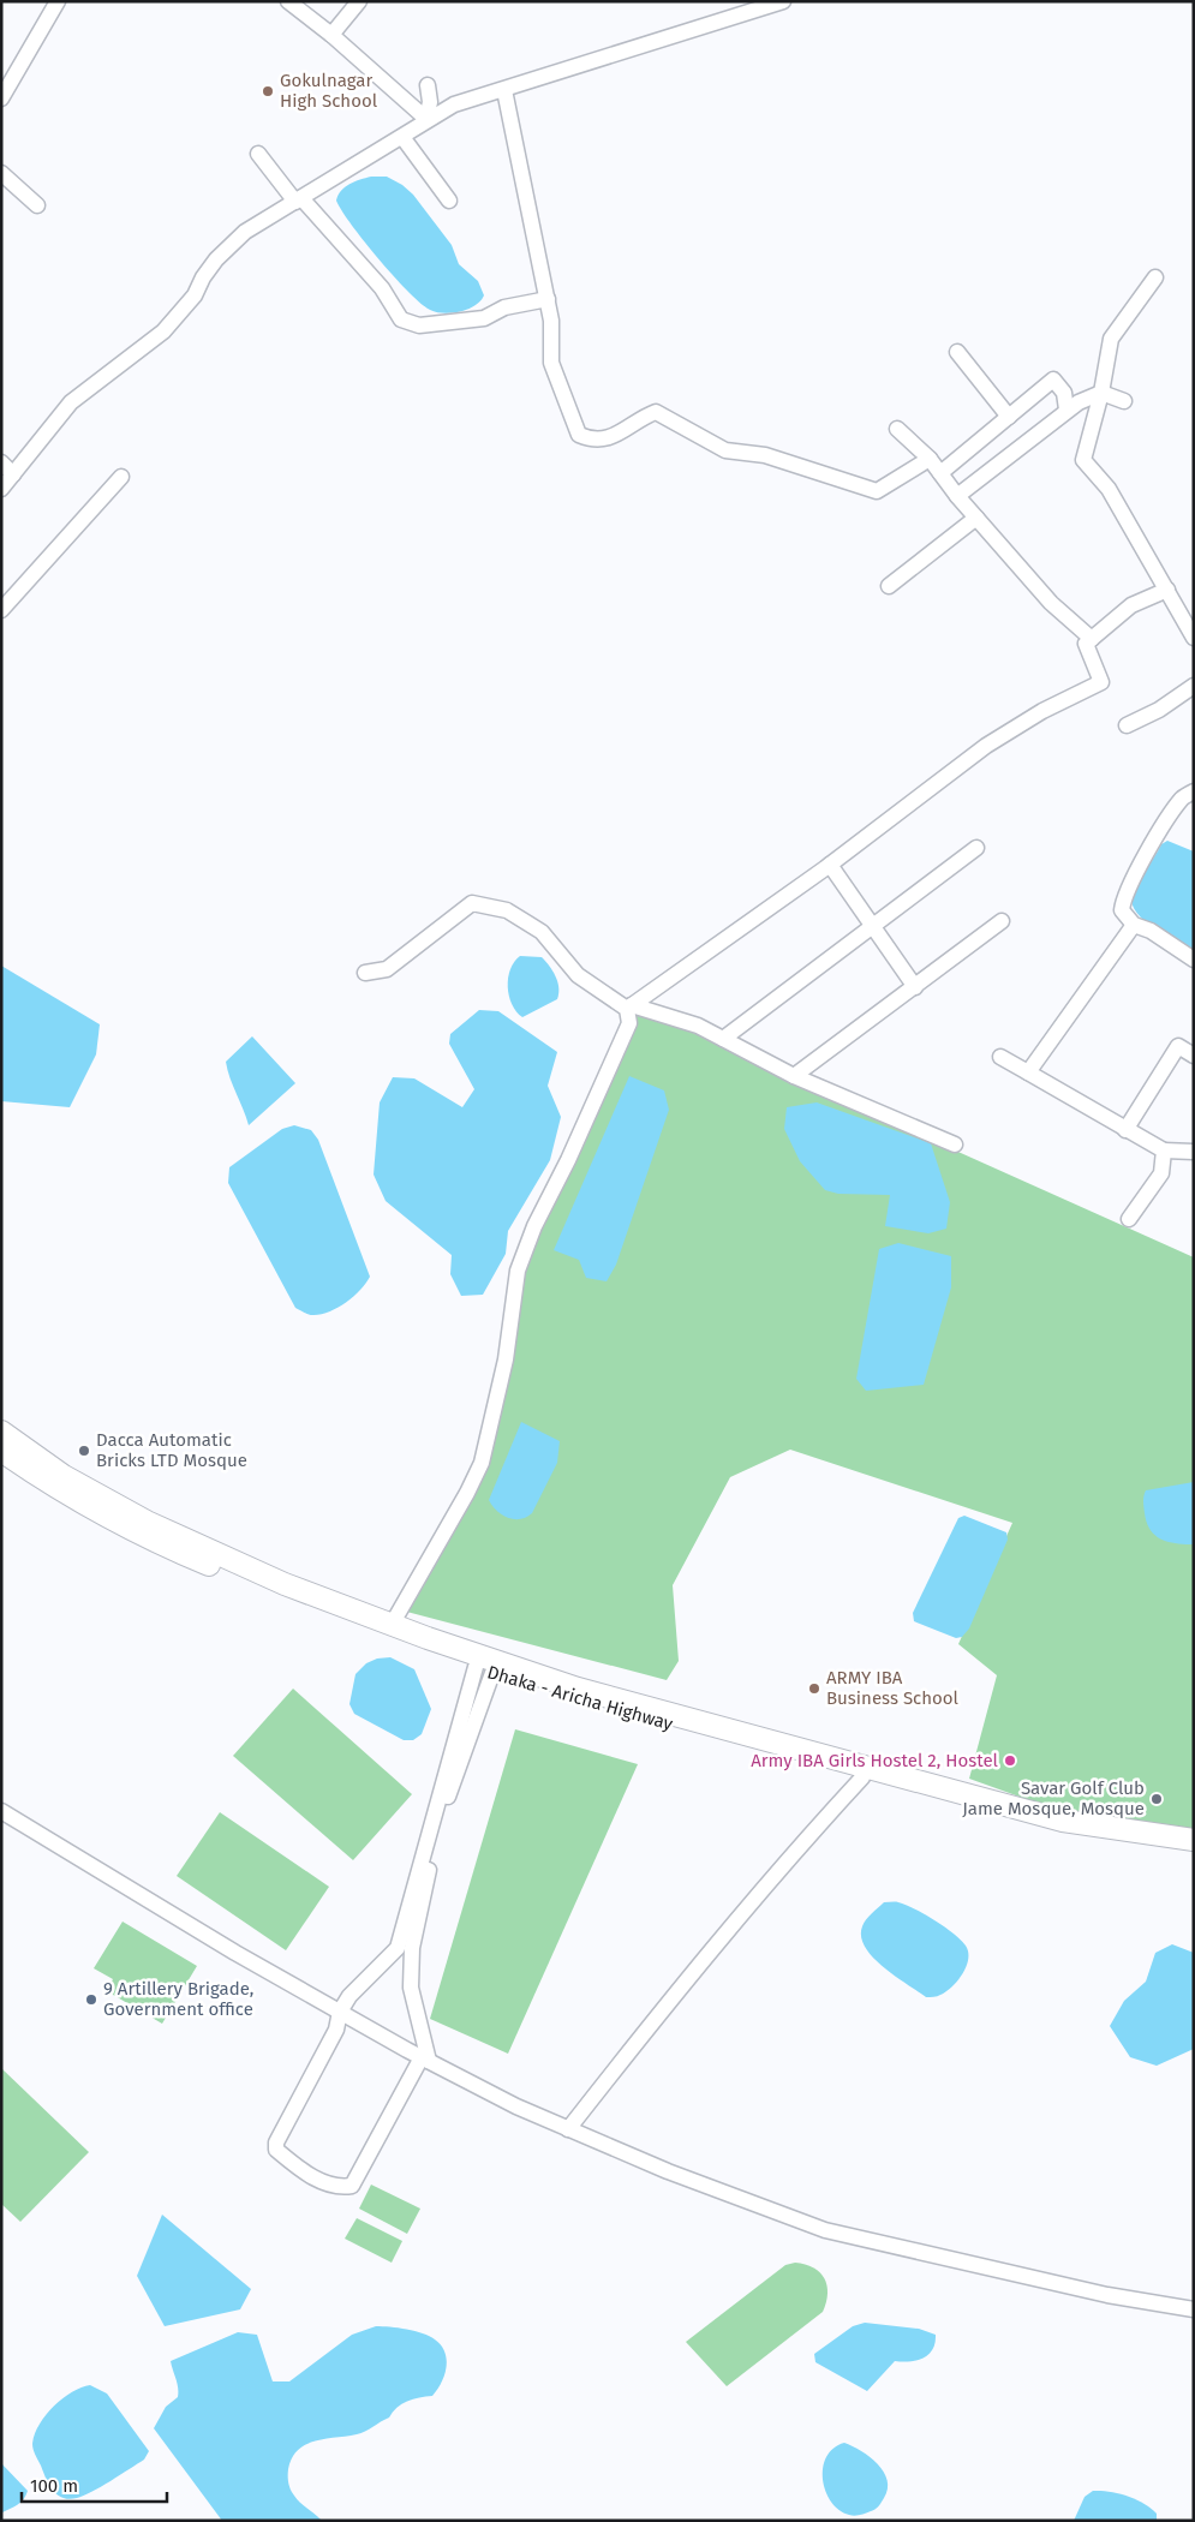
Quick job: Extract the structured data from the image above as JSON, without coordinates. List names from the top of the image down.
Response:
{
  "streets": {
    "highway": ["Dhaka - Aricha Highway"]
  },
  "places": [
    "Gokulnagar High School",
    "Dacca Automatic Bricks LTD Mosque",
    "ARMY IBA Business School",
    "Army IBA Girls Hostel 2, Hostel",
    "Savar Golf Club Jame Mosque, Mosque",
    "9 Artillery Brigade, Government office"
  ],
  "scale_bar": "100 m"
}
